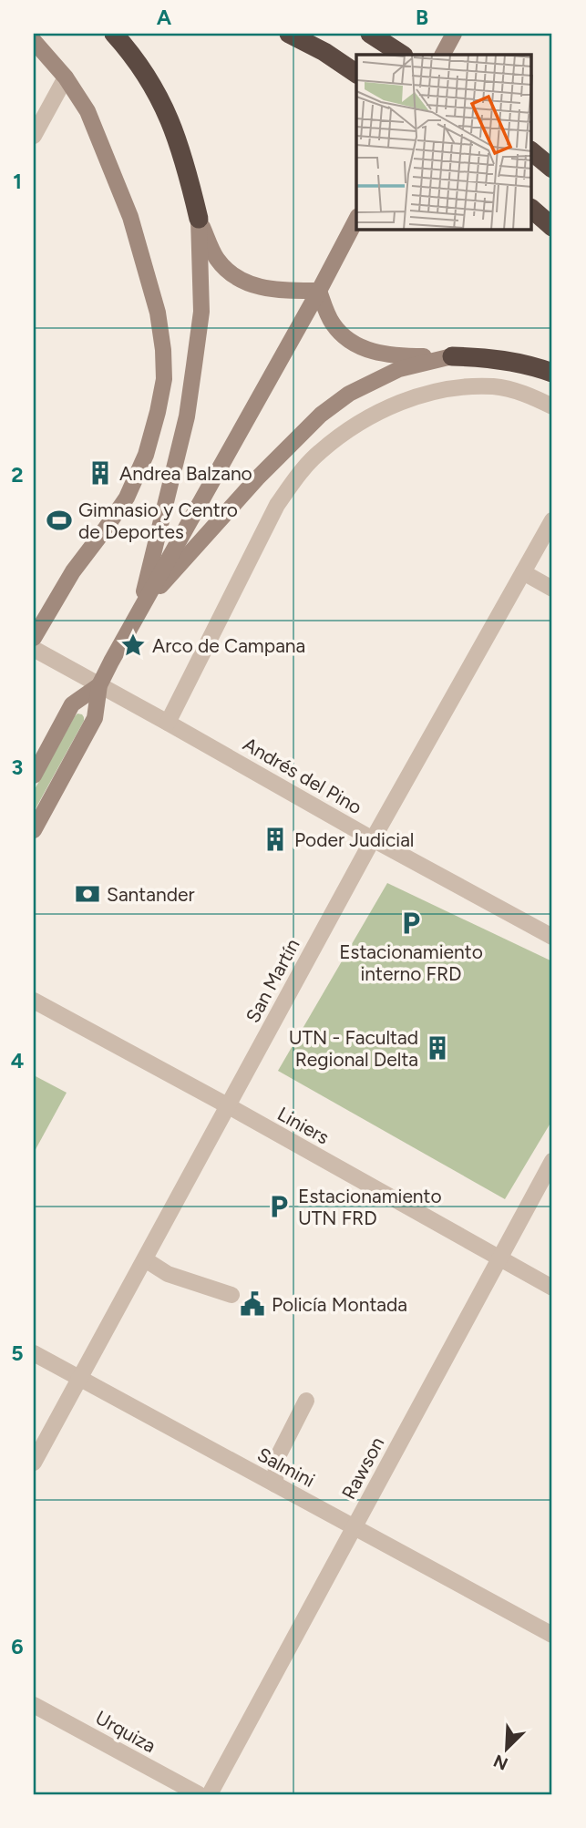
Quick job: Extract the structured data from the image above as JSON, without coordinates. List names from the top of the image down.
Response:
{
  "streets": {
    "street": [
      "Andrés del Pino",
      "San Martín",
      "Liniers",
      "Salmini",
      "Rawson",
      "Urquiza"
    ]
  },
  "crossings": [
    ["Andrés del Pino", "San Martín"],
    ["San Martín", "Liniers"],
    ["San Martín", "Salmini"],
    ["Liniers", "Rawson"],
    ["Salmini", "Rawson"]
  ],
  "places": {
    "building": ["Andrea Balzano", "Poder Judicial", "UTN - Facultad Regional Delta"],
    "sports": ["Gimnasio y Centro de Deportes"],
    "place": ["Arco de Campana"],
    "bank": ["Santander"],
    "parking": ["Estacionamiento interno FRD", "Estacionamiento UTN FRD"],
    "public building": ["Policía Montada"]
  },
  "north": "bottom left",
  "grid": {
    "columns": ["A", "B"],
    "rows": [
      "1",
      "2",
      "3",
      "4",
      "5",
      "6"
    ]
  }
}
